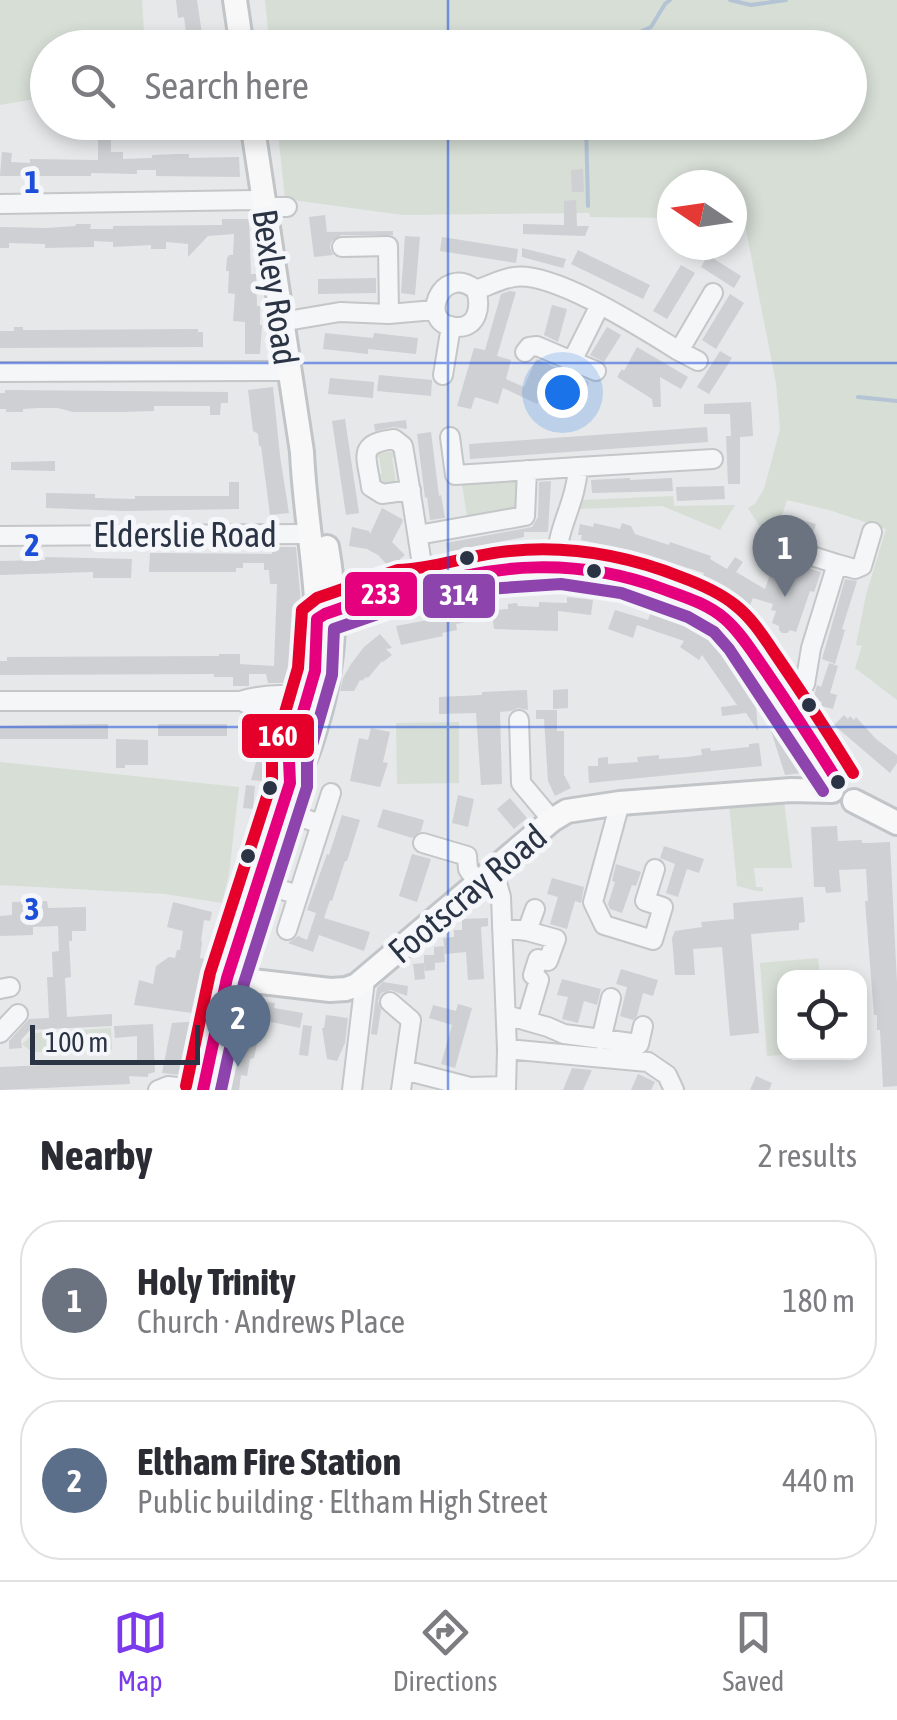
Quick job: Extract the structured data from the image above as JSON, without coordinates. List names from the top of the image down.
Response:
{
  "streets": {
    "main road": ["Bexley Road", "Footscray Road"],
    "street": ["Elderslie Road"]
  },
  "crossings": [
    ["Bexley Road", "Elderslie Road"]
  ],
  "lines": ["transit line 160", "transit line 233", "transit line 314"],
  "scale_bar": "100 m",
  "north": "left",
  "page": {
    "search": "Search here",
    "pins": ["1", "2"],
    "scale": "100 m",
    "heading": ["Nearby", "2 results"],
    "list": [
      {
        "mark": "1",
        "name": "Holy Trinity",
        "note": "Church · Andrews Place",
        "value": "180 m"
      },
      {
        "mark": "2",
        "name": "Eltham Fire Station",
        "note": "Public building · Eltham High Street",
        "value": "440 m"
      }
    ],
    "nav": ["Map", "Directions", "Saved"]
  },
  "grid": {
    "rows": ["1", "2", "3"]
  }
}
